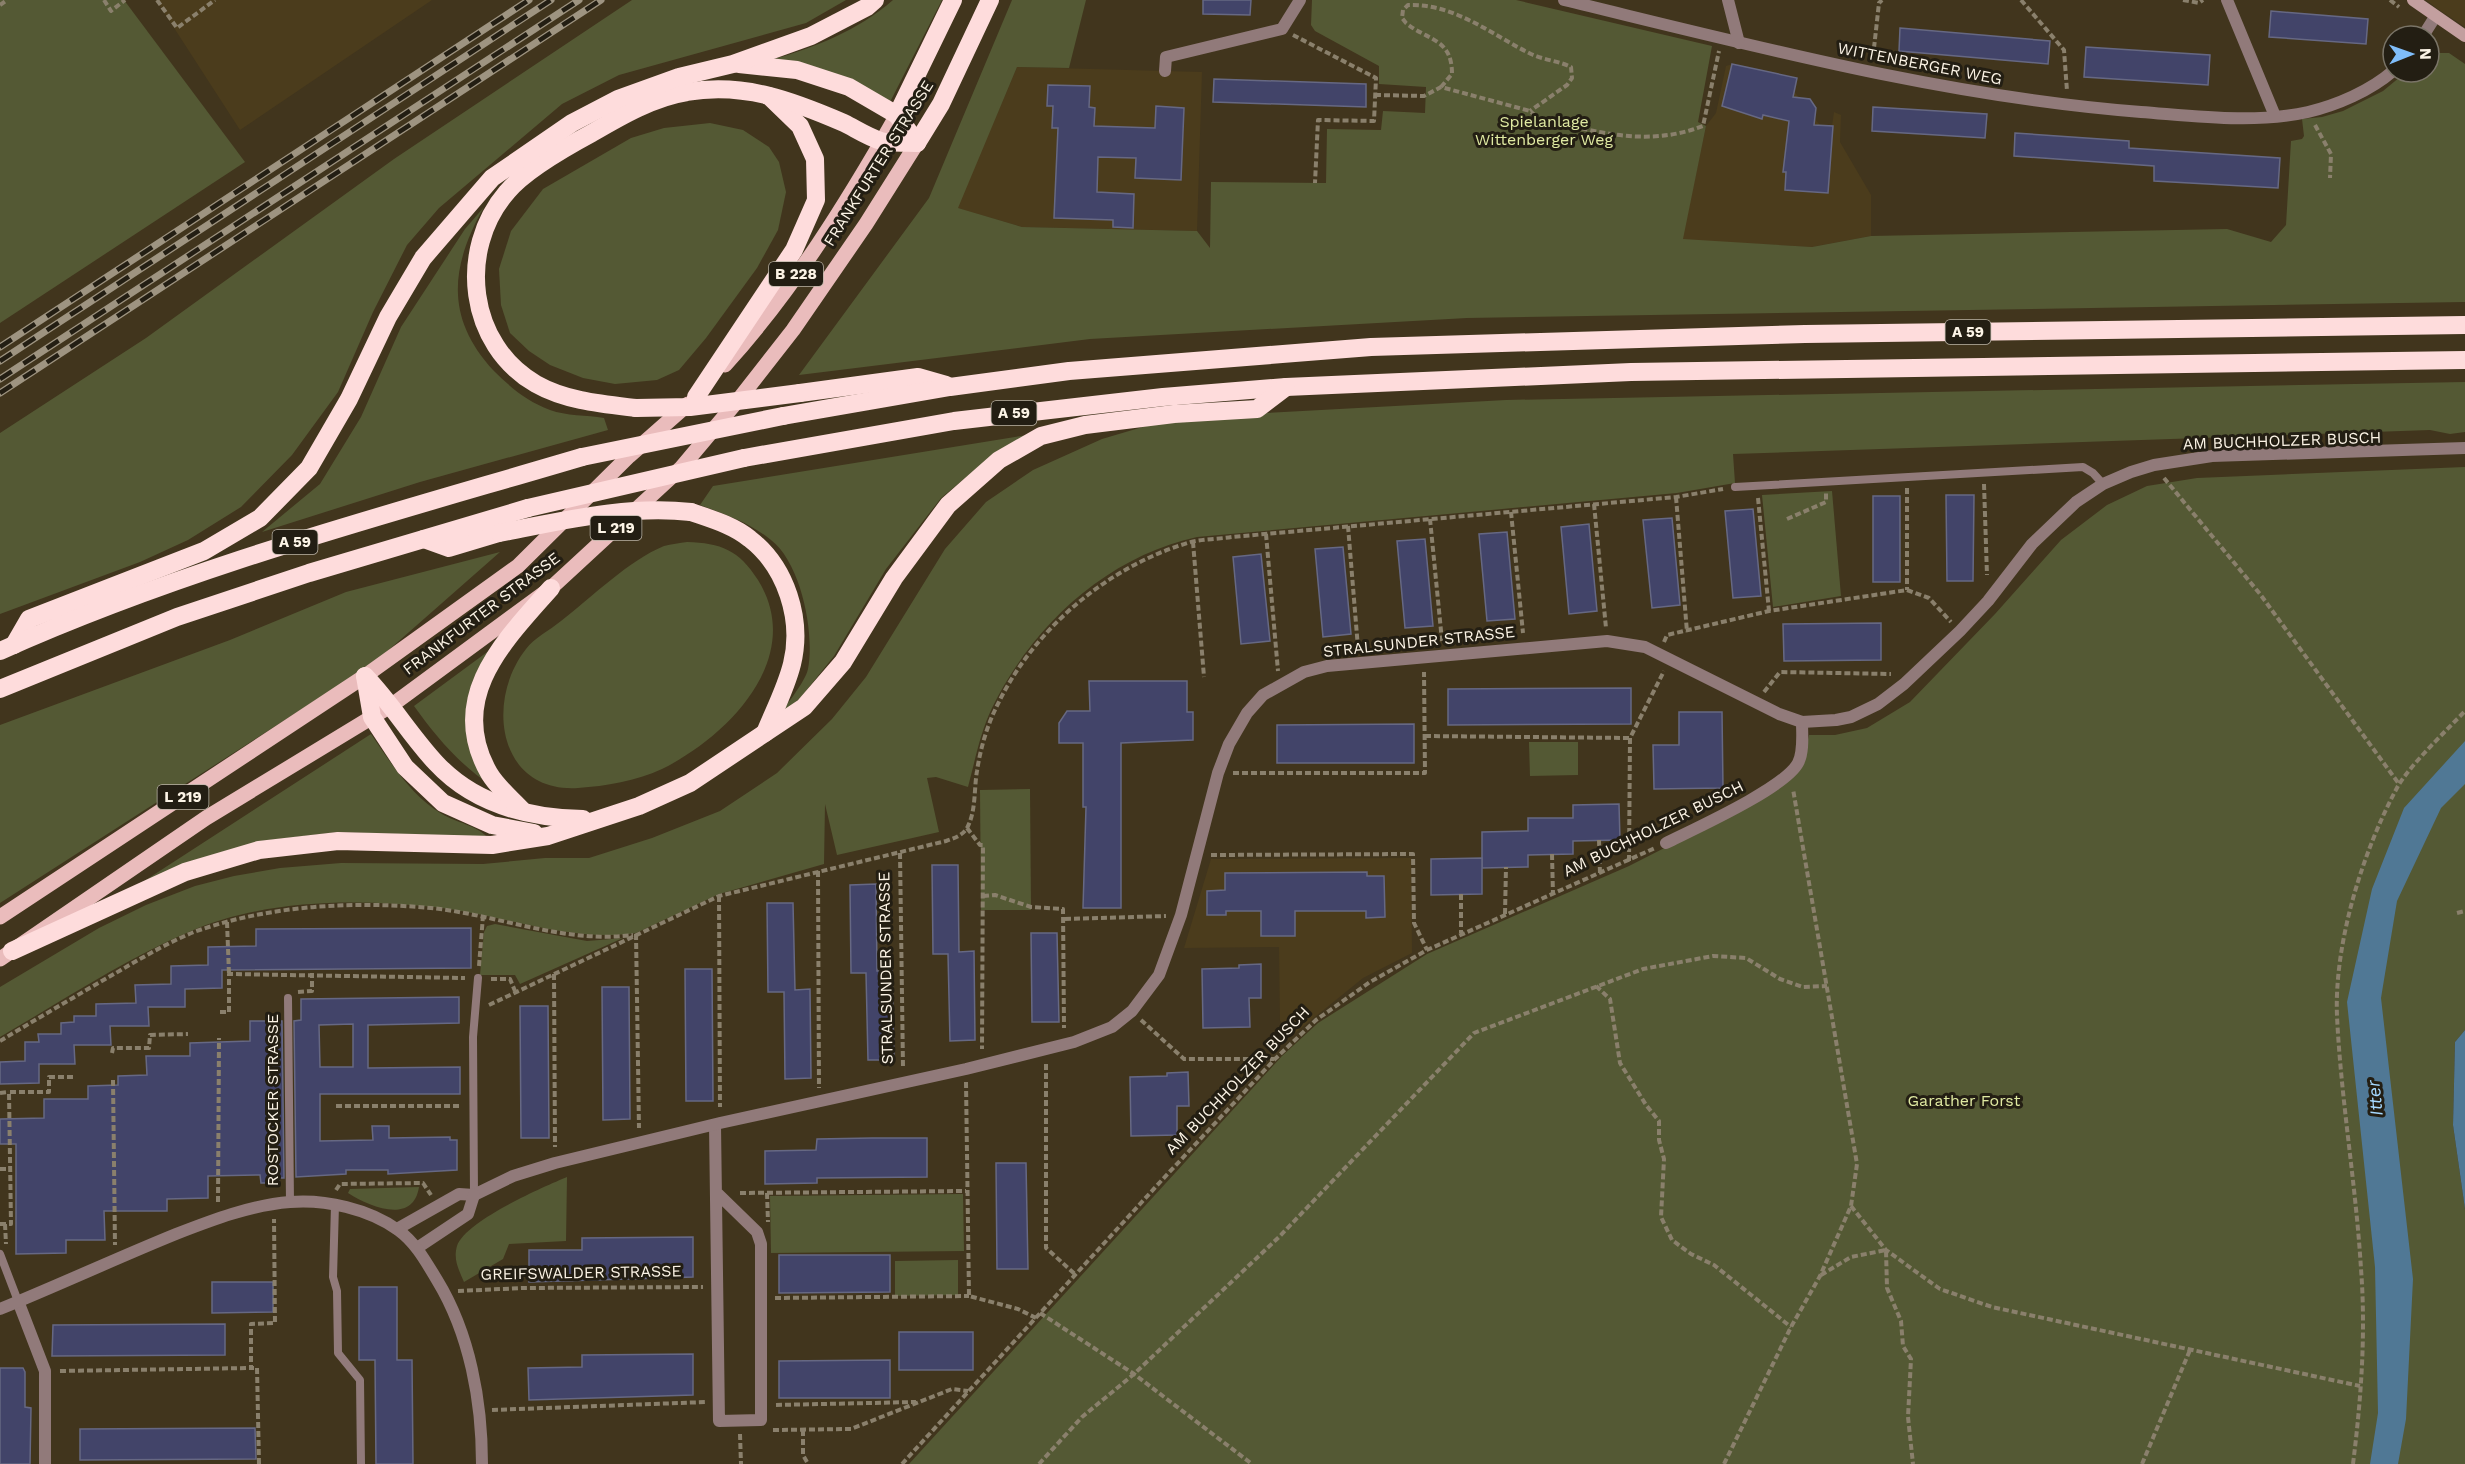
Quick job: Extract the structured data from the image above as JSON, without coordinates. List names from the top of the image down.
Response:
{
  "streets": {
    "highway": ["FRANKFURTER STRASSE", "B 228", "A 59"],
    "main road": ["L 219"],
    "street": [
      "WITTENBERGER WEG",
      "AM BUCHHOLZER BUSCH",
      "STRALSUNDER STRASSE",
      "ROSTOCKER STRASSE"
    ],
    "path": ["GREIFSWALDER STRASSE"]
  },
  "crossings": [
    ["AM BUCHHOLZER BUSCH", "STRALSUNDER STRASSE"],
    ["STRALSUNDER STRASSE", "ROSTOCKER STRASSE"],
    ["ROSTOCKER STRASSE", "GREIFSWALDER STRASSE"]
  ],
  "water": ["Itter"],
  "parks": ["Spielanlage Wittenberger Weg", "Garather Forst"],
  "north": "right"
}
